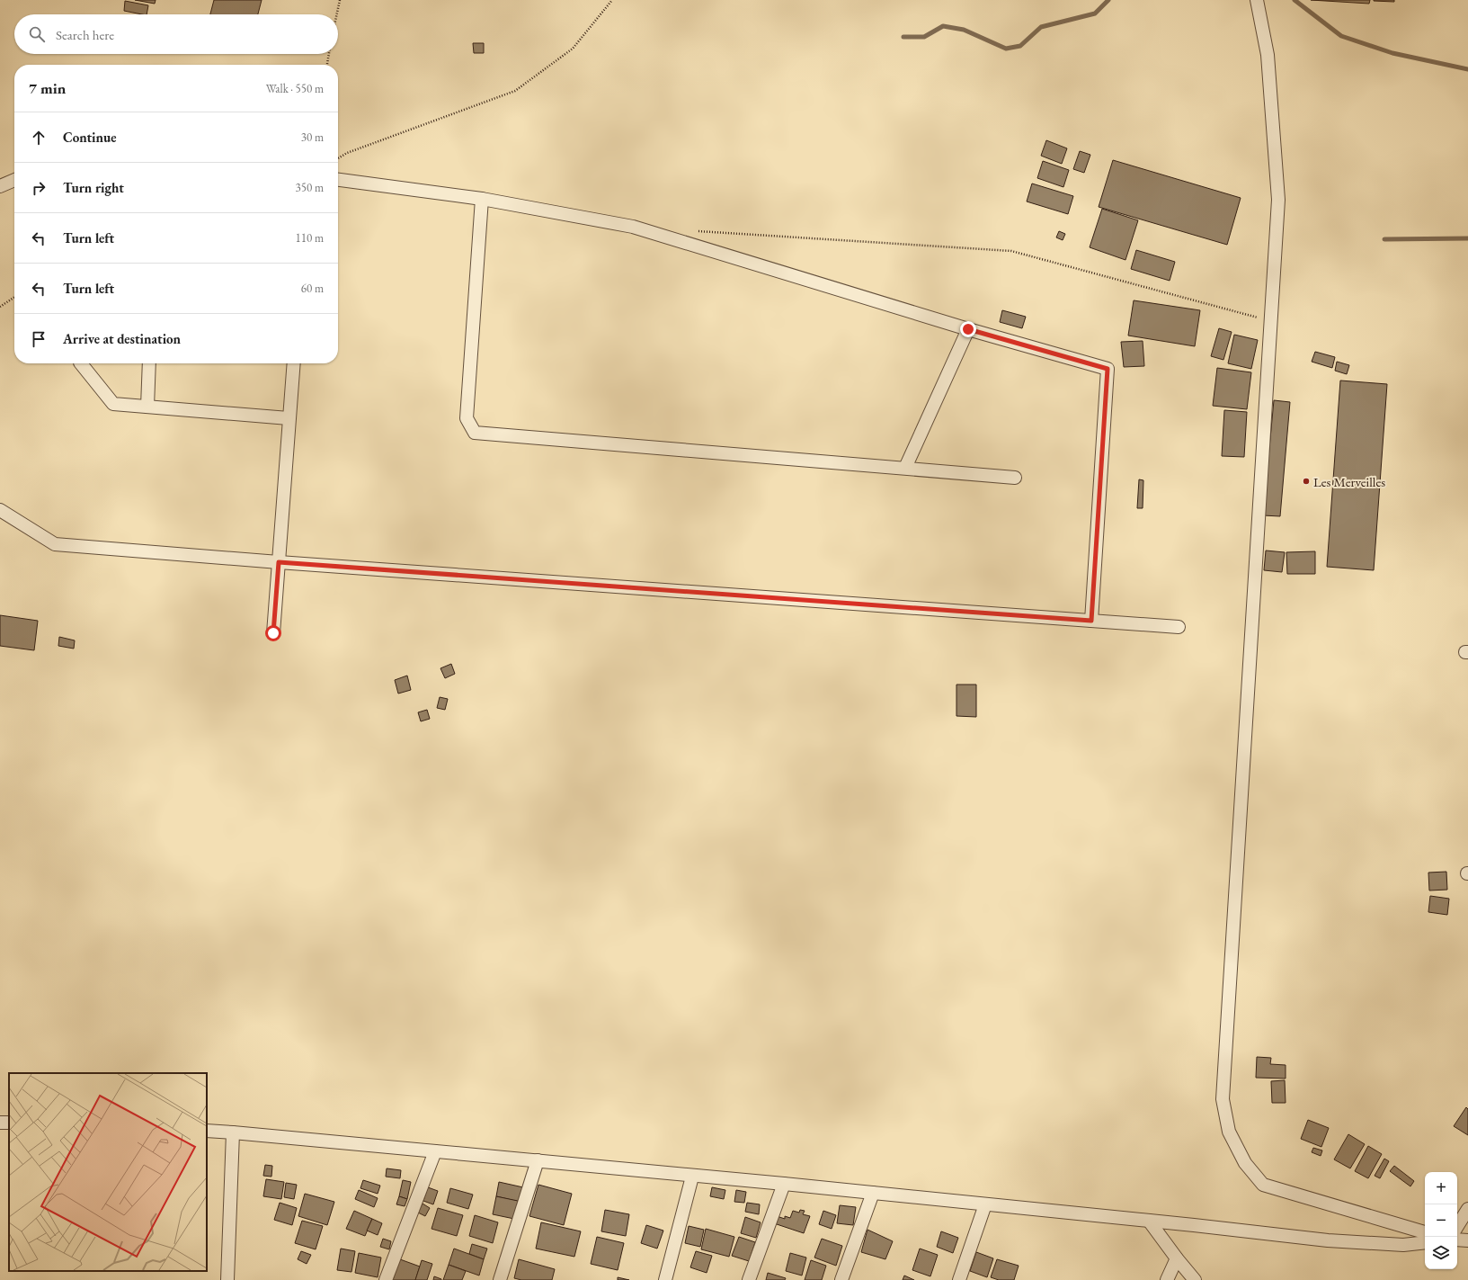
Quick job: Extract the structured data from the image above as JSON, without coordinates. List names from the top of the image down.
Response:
{
  "places": ["Les Merveilles"],
  "page": {
    "search": "Search here",
    "heading": ["7 min", "Walk · 550 m"],
    "list": [
      ["Continue", "30 m"],
      ["Turn right", "350 m"],
      ["Turn left", "110 m"],
      ["Turn left", "60 m"],
      "Arrive at destination"
    ],
    "map_buttons": ["+", "−"]
  }
}
